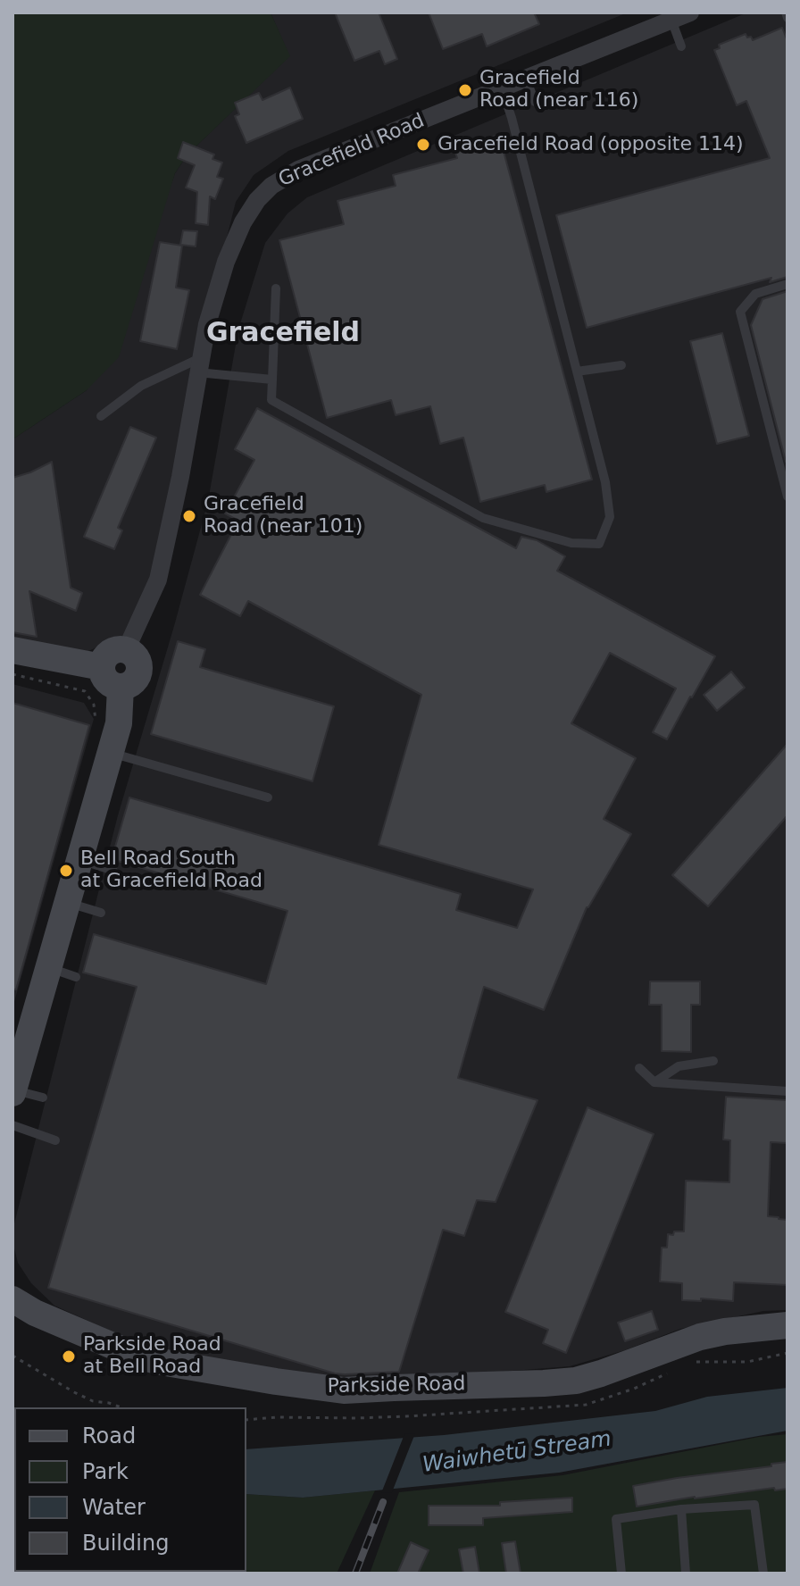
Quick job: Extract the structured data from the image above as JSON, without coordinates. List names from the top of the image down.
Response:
{
  "streets": {
    "main road": ["Parkside Road"],
    "street": ["Gracefield Road"]
  },
  "districts": ["Gracefield"],
  "water": ["Waiwhetū Stream"],
  "places": [
    "Gracefield Road (near 116)",
    "Gracefield Road (opposite 114)",
    "Gracefield Road (near 101)",
    "Bell Road South at Gracefield Road",
    "Parkside Road at Bell Road"
  ],
  "legend": [
    "Road",
    "Park",
    "Water",
    "Building"
  ]
}
